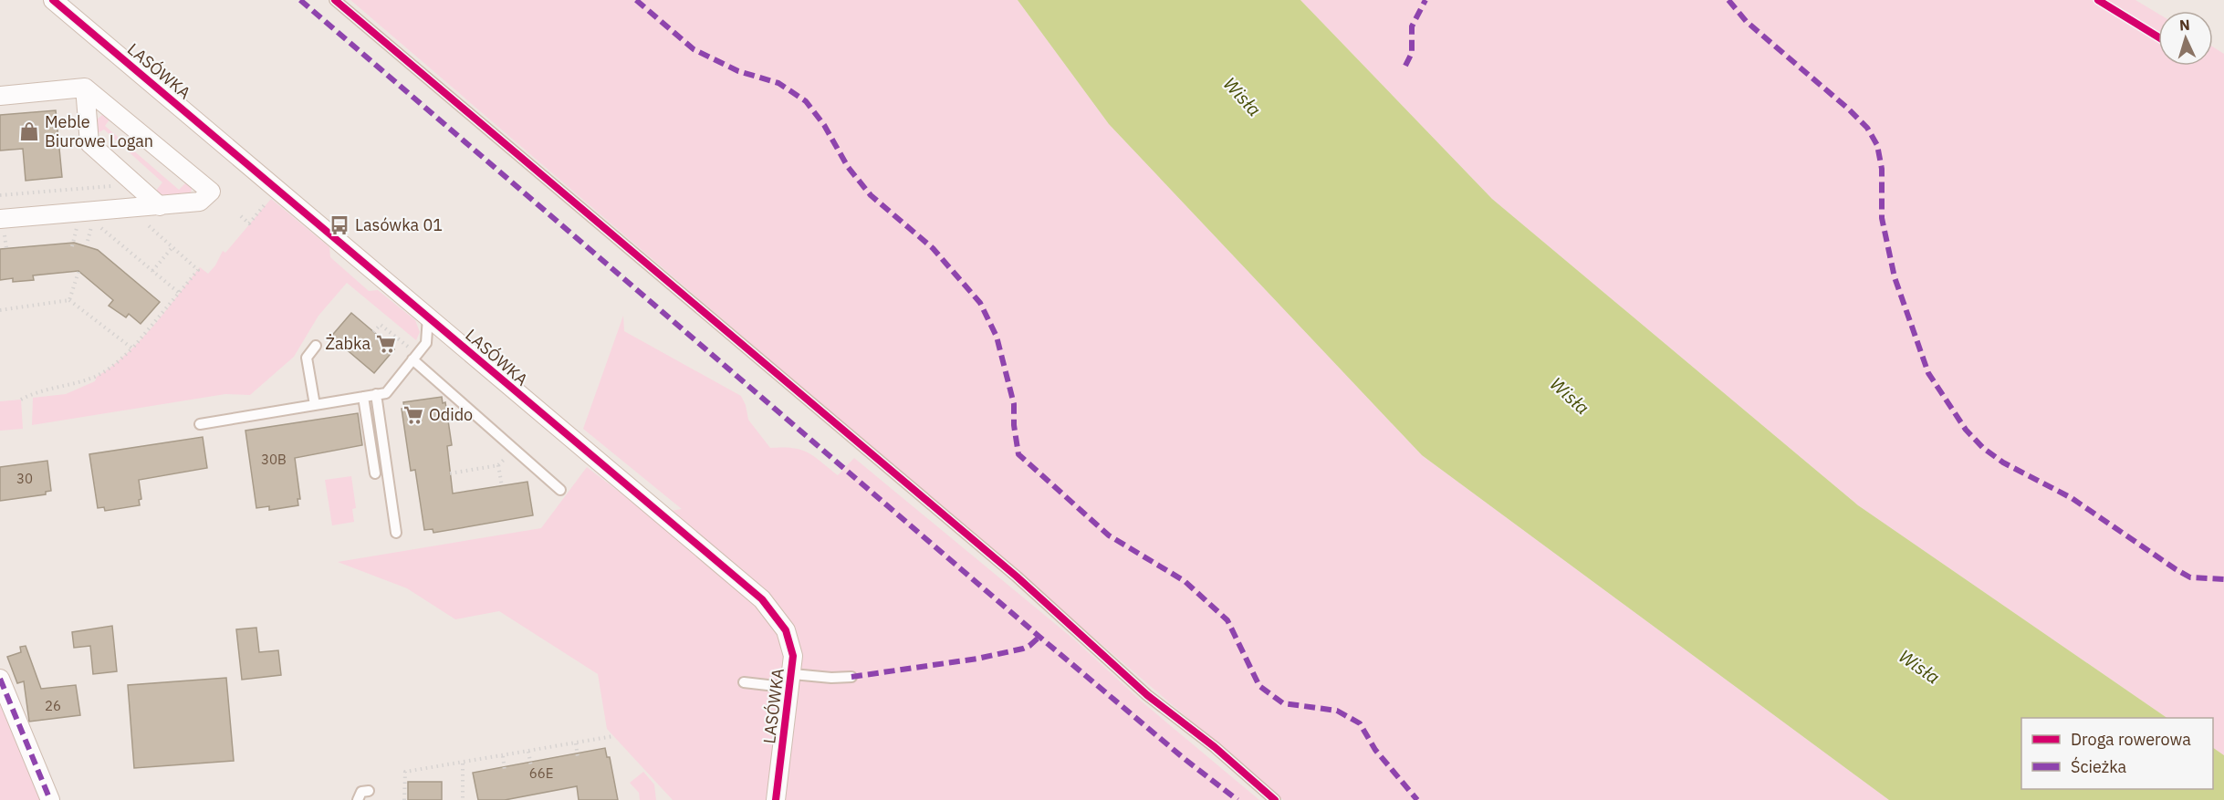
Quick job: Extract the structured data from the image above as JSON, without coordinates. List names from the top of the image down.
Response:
{
  "streets": {
    "street": ["LASÓWKA"]
  },
  "water": ["Wisła"],
  "places": {
    "shop": ["Meble Biurowe Logan"],
    "bus stop": ["Lasówka 01"],
    "supermarket": ["Żabka", "Odido"]
  },
  "house_numbers": [
    "30B",
    "30",
    "26",
    "66E"
  ],
  "legend": ["Droga rowerowa", "Ścieżka"],
  "north": "top"
}
